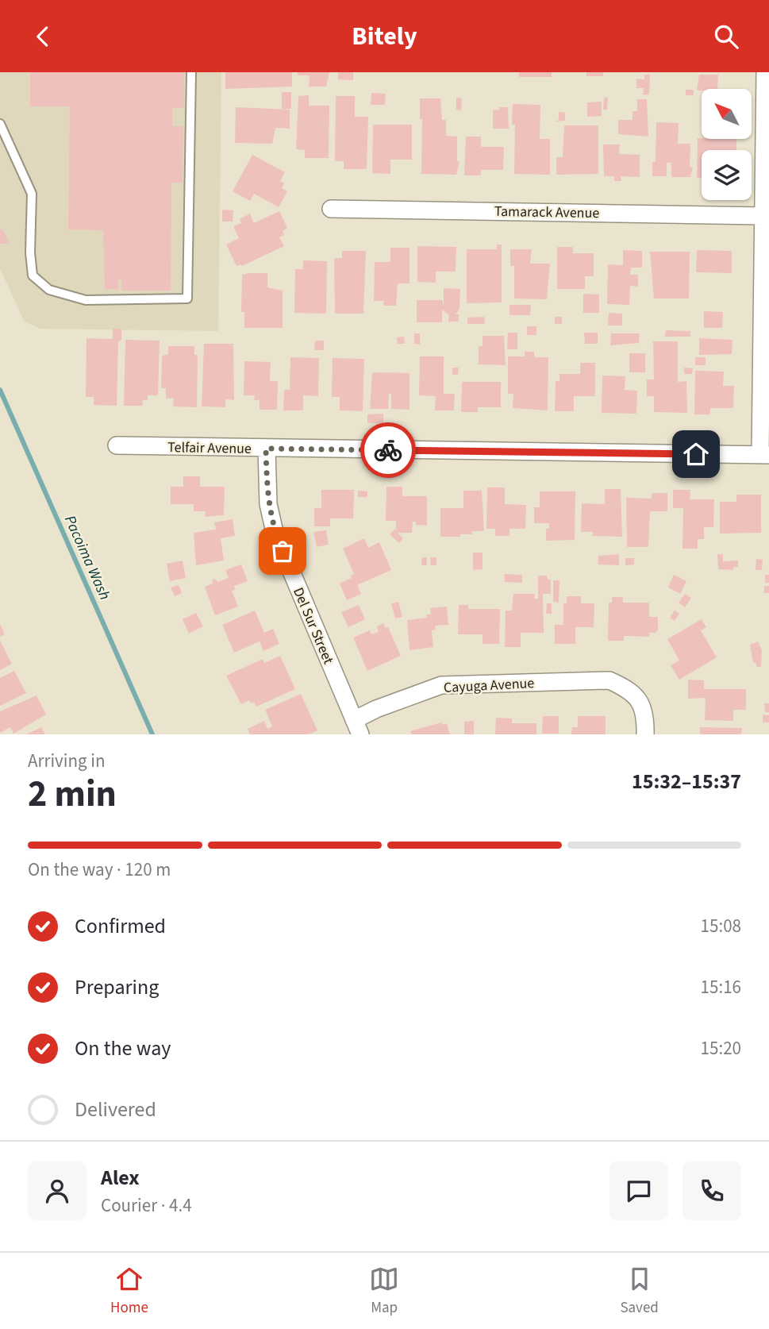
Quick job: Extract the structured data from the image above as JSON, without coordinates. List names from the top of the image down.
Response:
{
  "streets": {
    "street": [
      "Tamarack Avenue",
      "Telfair Avenue",
      "Del Sur Street",
      "Cayuga Avenue"
    ]
  },
  "crossings": [
    ["Telfair Avenue", "Del Sur Street"],
    ["Del Sur Street", "Cayuga Avenue"]
  ],
  "water": ["Pacoima Wash"],
  "north": "top left",
  "page": {
    "header": "Bitely",
    "heading": ["2 min", "Arriving in", "15:32–15:37"],
    "panel": ["Alex", "Courier · 4.4"],
    "bar": "On the way · 120 m",
    "list": [
      ["Confirmed", "15:08"],
      ["Preparing", "15:16"],
      ["On the way", "15:20"],
      "Delivered"
    ],
    "tabs": ["Home", "Map", "Saved"]
  }
}
